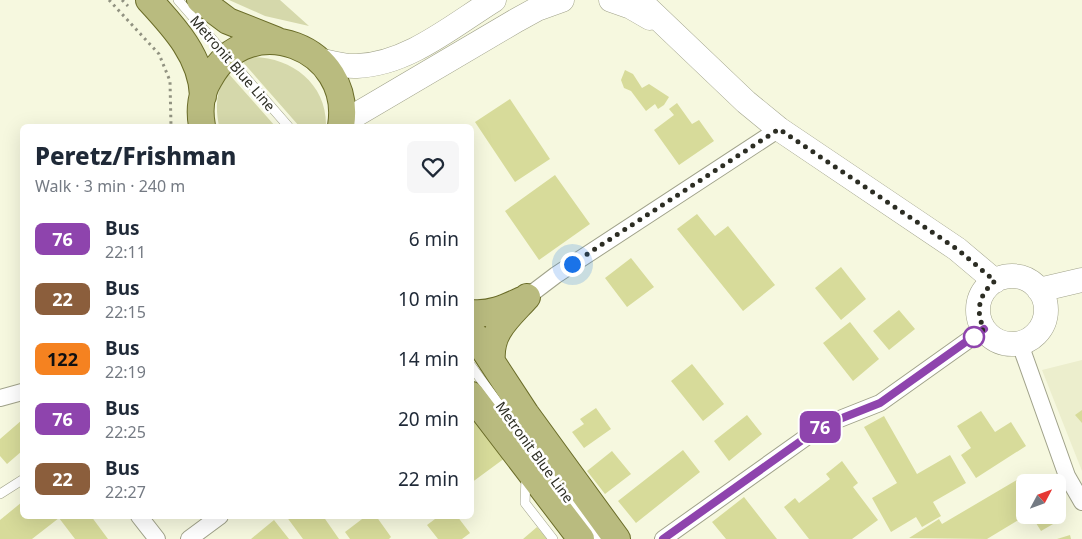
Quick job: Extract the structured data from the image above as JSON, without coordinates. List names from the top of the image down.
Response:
{
  "streets": {
    "lane": ["Metronit Blue Line"]
  },
  "lines": ["bus line 76"],
  "north": "top right",
  "page": {
    "on_map": "76",
    "heading": ["Peretz/Frishman", "Walk · 3 min · 240 m"],
    "list": [
      {
        "mark": "76",
        "name": "Bus",
        "note": "22:11",
        "value": "6 min"
      },
      {
        "mark": "22",
        "name": "Bus",
        "note": "22:15",
        "value": "10 min"
      },
      {
        "mark": "122",
        "name": "Bus",
        "note": "22:19",
        "value": "14 min"
      },
      {
        "mark": "76",
        "name": "Bus",
        "note": "22:25",
        "value": "20 min"
      },
      {
        "mark": "22",
        "name": "Bus",
        "note": "22:27",
        "value": "22 min"
      }
    ]
  }
}
